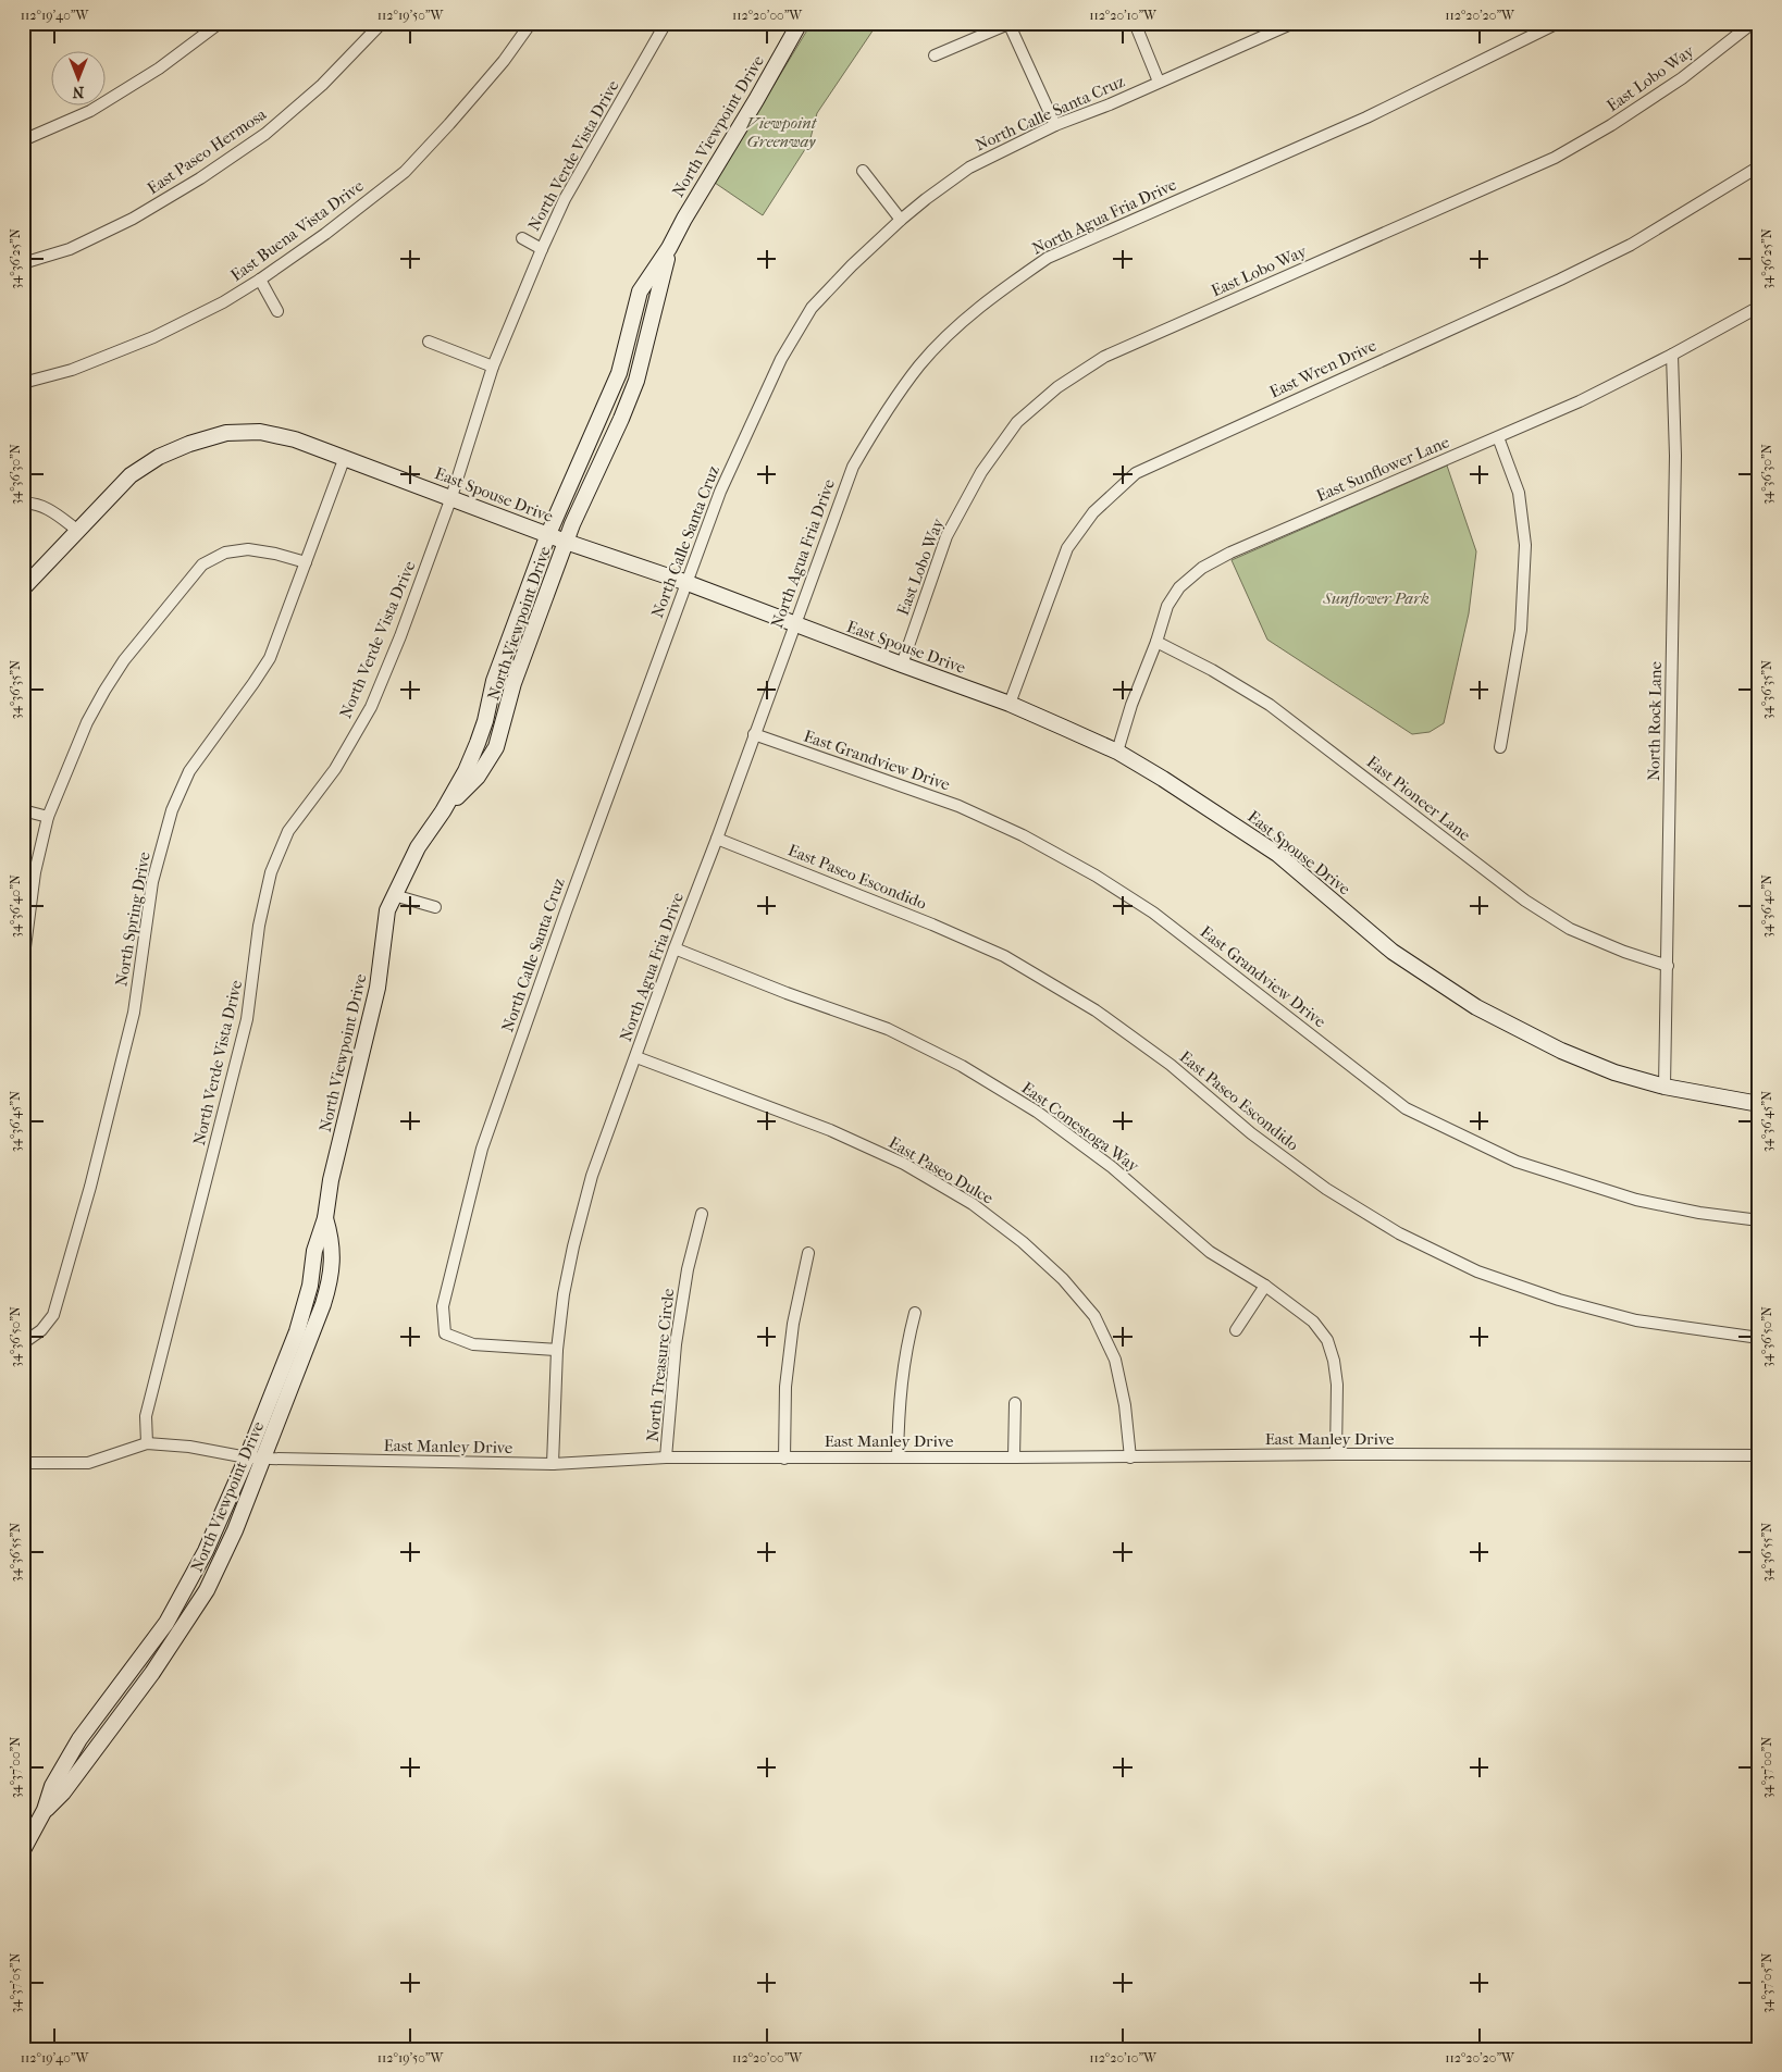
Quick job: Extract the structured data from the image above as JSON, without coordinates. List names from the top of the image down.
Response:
{
  "streets": {
    "main road": ["North Viewpoint Drive", "East Spouse Drive"],
    "street": [
      "East Lobo Way",
      "North Calle Santa Cruz",
      "East Paseo Hermosa",
      "North Verde Vista Drive",
      "North Agua Fria Drive",
      "East Buena Vista Drive",
      "East Wren Drive",
      "East Sunflower Lane",
      "North Rock Lane",
      "East Grandview Drive",
      "East Pioneer Lane",
      "East Paseo Escondido",
      "North Spring Drive",
      "East Conestoga Way",
      "East Paseo Dulce",
      "North Treasure Circle",
      "East Manley Drive"
    ]
  },
  "crossings": [
    ["East Lobo Way", "East Spouse Drive"],
    ["North Calle Santa Cruz", "North Agua Fria Drive"],
    ["North Calle Santa Cruz", "East Spouse Drive"],
    ["North Viewpoint Drive", "East Spouse Drive"],
    ["North Viewpoint Drive", "East Manley Drive"],
    ["North Verde Vista Drive", "East Spouse Drive"],
    ["North Verde Vista Drive", "East Manley Drive"],
    ["North Agua Fria Drive", "East Spouse Drive"],
    ["North Agua Fria Drive", "East Grandview Drive"],
    ["North Agua Fria Drive", "East Paseo Escondido"],
    ["North Agua Fria Drive", "East Conestoga Way"],
    ["North Agua Fria Drive", "East Paseo Dulce"],
    ["North Agua Fria Drive", "East Manley Drive"],
    ["East Wren Drive", "East Spouse Drive"],
    ["East Sunflower Lane", "East Spouse Drive"],
    ["East Sunflower Lane", "North Rock Lane"],
    ["East Sunflower Lane", "East Pioneer Lane"],
    ["East Spouse Drive", "North Rock Lane"],
    ["East Spouse Drive", "North Spring Drive"],
    ["North Rock Lane", "East Pioneer Lane"],
    ["East Conestoga Way", "East Manley Drive"],
    ["East Paseo Dulce", "East Manley Drive"],
    ["North Treasure Circle", "East Manley Drive"]
  ],
  "parks": ["Viewpoint Greenway", "Sunflower Park"],
  "north": "bottom",
  "coordinates": [
    "112°19'40\"W",
    "112°19'50\"W",
    "112°20'00\"W",
    "112°20'10\"W",
    "112°20'20\"W",
    "34°36'25\"N",
    "34°36'30\"N",
    "34°36'35\"N",
    "34°36'40\"N",
    "34°36'45\"N",
    "34°36'50\"N",
    "34°36'55\"N",
    "34°37'00\"N",
    "34°37'05\"N"
  ]
}
